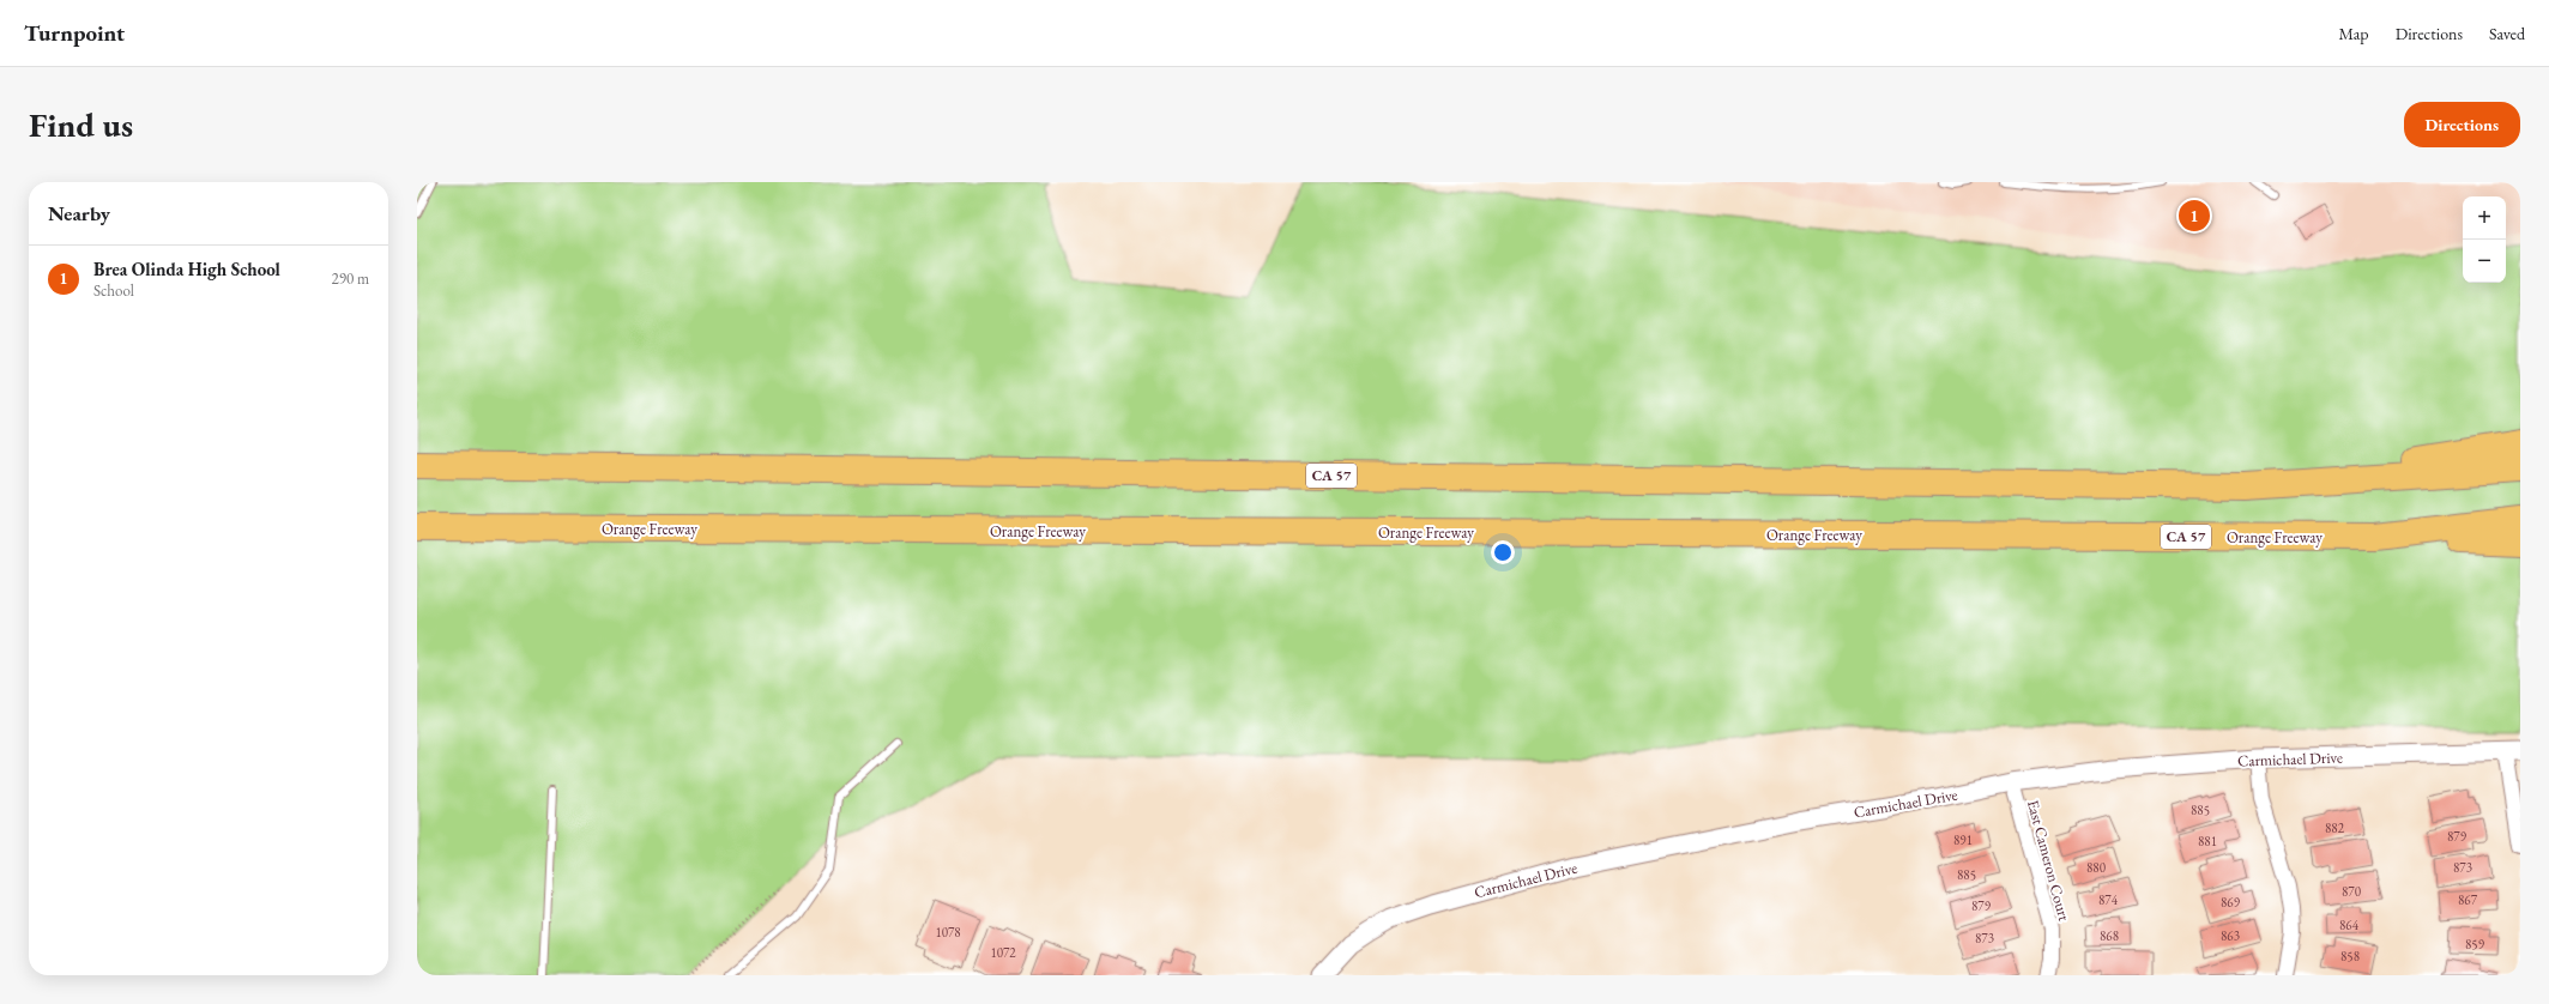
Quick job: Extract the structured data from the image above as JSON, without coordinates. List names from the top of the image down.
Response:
{
  "streets": {
    "highway": ["CA 57", "Orange Freeway"],
    "street": ["Carmichael Drive", "East Cameron Court"]
  },
  "crossings": [
    ["Carmichael Drive", "East Cameron Court"]
  ],
  "house_numbers": [
    "885",
    "882",
    "879",
    "891",
    "881",
    "880",
    "873",
    "885",
    "870",
    "874",
    "867",
    "869",
    "879",
    "864",
    "1078",
    "868",
    "863",
    "873",
    "859",
    "1072",
    "858"
  ],
  "page": {
    "header": "Turnpoint",
    "nav": ["Map", "Directions", "Saved"],
    "buttons": "Directions",
    "title": "Find us",
    "heading": "Nearby",
    "map_buttons": ["+", "−"],
    "pins": "1",
    "list": [
      {
        "mark": "1",
        "name": "Brea Olinda High School",
        "note": "School",
        "value": "290 m"
      }
    ]
  }
}
